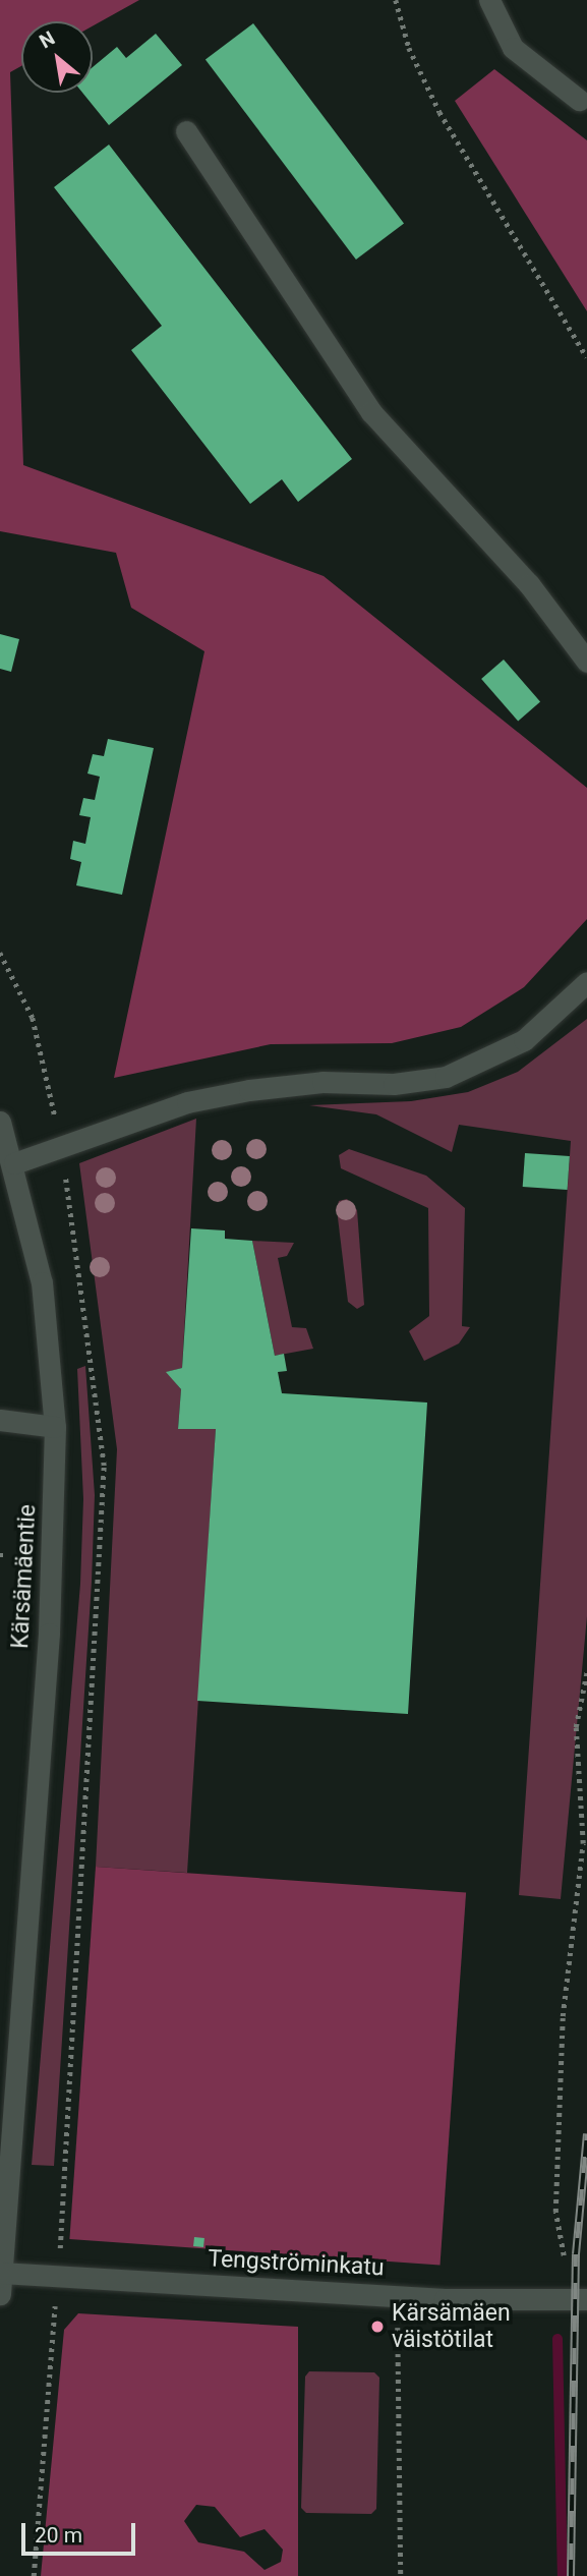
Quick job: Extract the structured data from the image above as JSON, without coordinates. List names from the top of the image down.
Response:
{
  "streets": {
    "street": ["Kärsämäentie", "Tengströminkatu"]
  },
  "crossings": [
    ["Kärsämäentie", "Tengströminkatu"]
  ],
  "places": ["Kärsämäen väistötilat"],
  "scale_bar": "20 m",
  "north": "top left"
}
